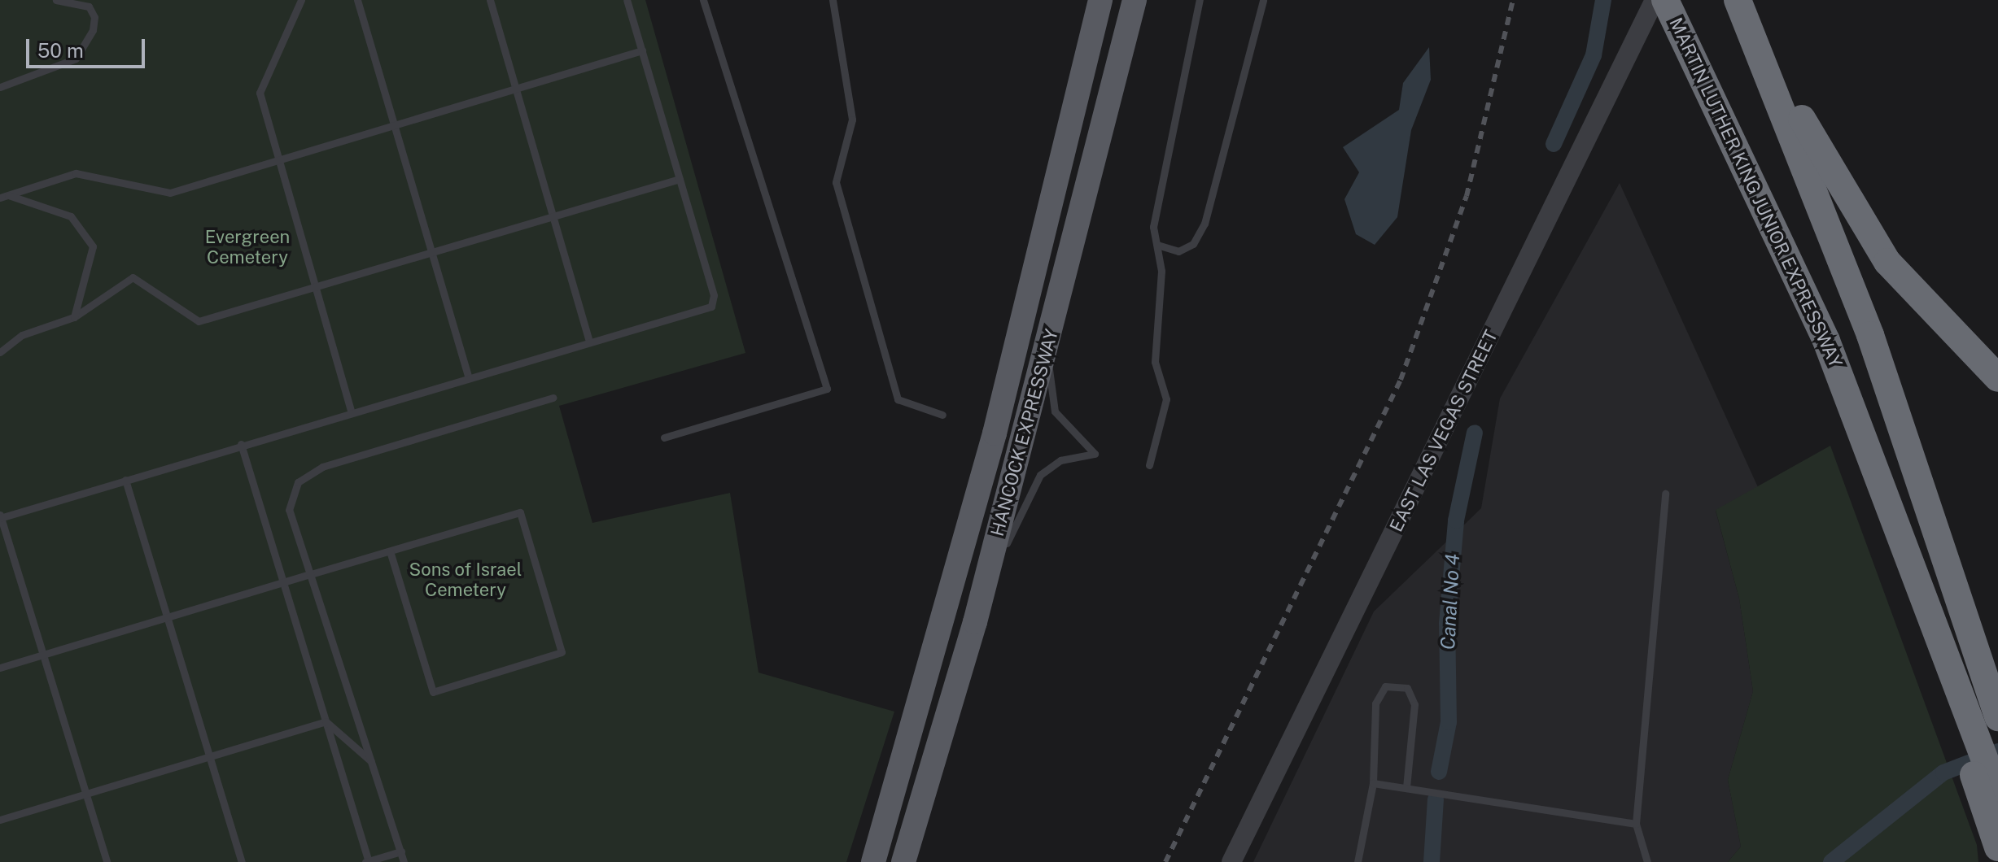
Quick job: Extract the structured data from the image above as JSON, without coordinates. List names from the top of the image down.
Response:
{
  "streets": {
    "highway": ["MARTIN LUTHER KING JUNIOR EXPRESSWAY"],
    "main road": ["HANCOCK EXPRESSWAY"],
    "street": ["EAST LAS VEGAS STREET"]
  },
  "water": ["Canal No 4"],
  "parks": ["Evergreen Cemetery", "Sons of Israel Cemetery"],
  "scale_bar": "50 m"
}
